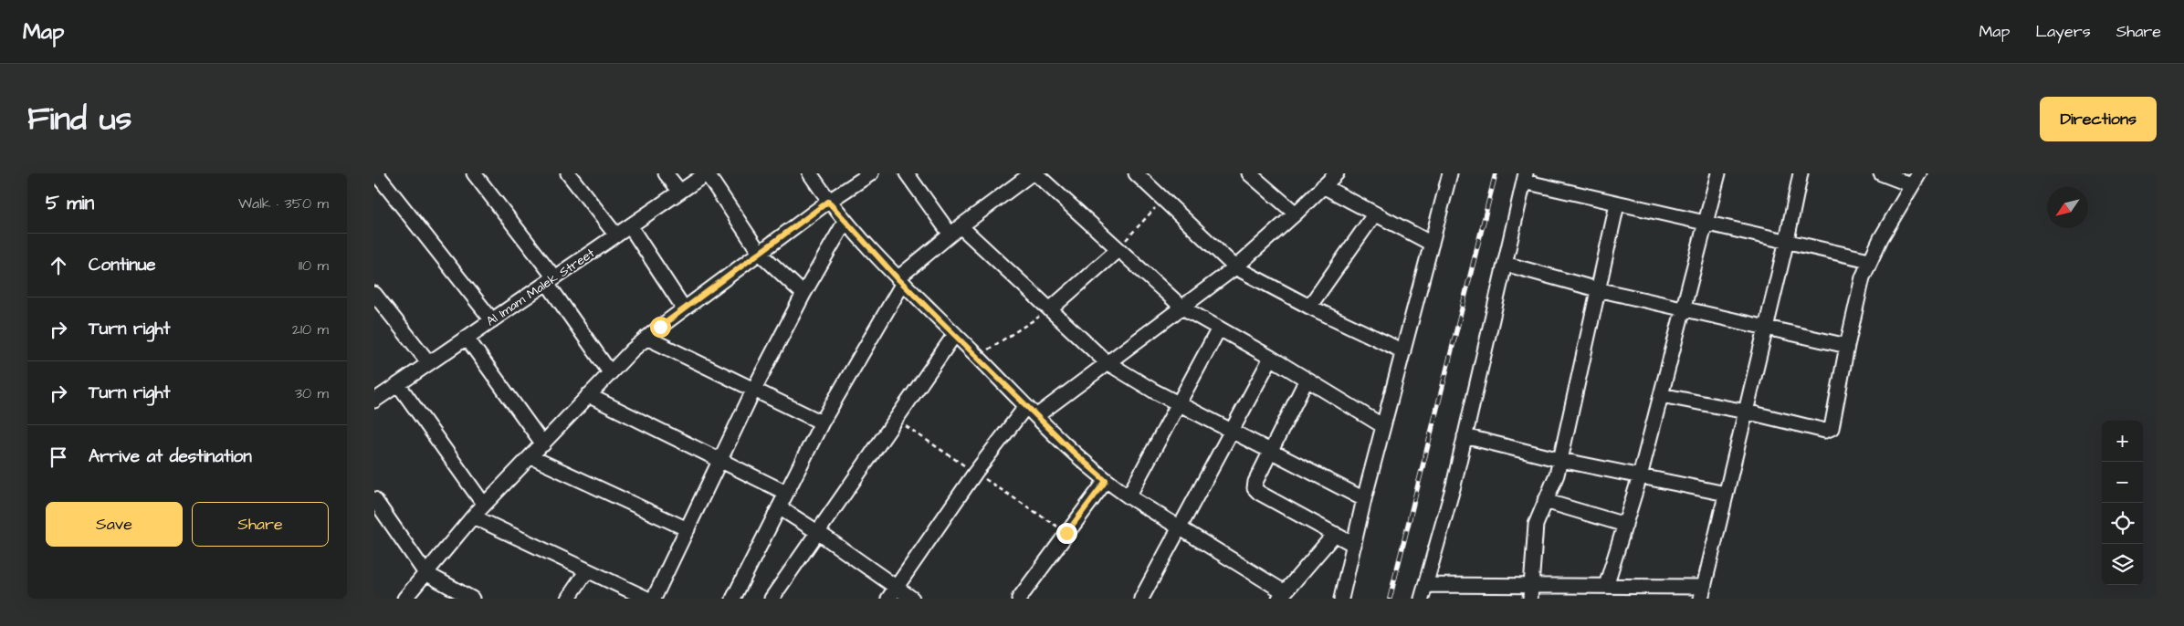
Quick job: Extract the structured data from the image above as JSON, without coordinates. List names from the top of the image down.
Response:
{
  "streets": {
    "street": ["Al Imam Malek Street"]
  },
  "north": "bottom left",
  "page": {
    "header": "Map",
    "nav": ["Map", "Layers", "Share"],
    "title": "Find us",
    "buttons": [
      "Directions",
      ["Save", "Share"]
    ],
    "heading": ["5 min", "Walk · 350 m"],
    "list": [
      ["Continue", "110 m"],
      ["Turn right", "210 m"],
      ["Turn right", "30 m"],
      "Arrive at destination"
    ],
    "map_buttons": ["+", "−"]
  }
}
